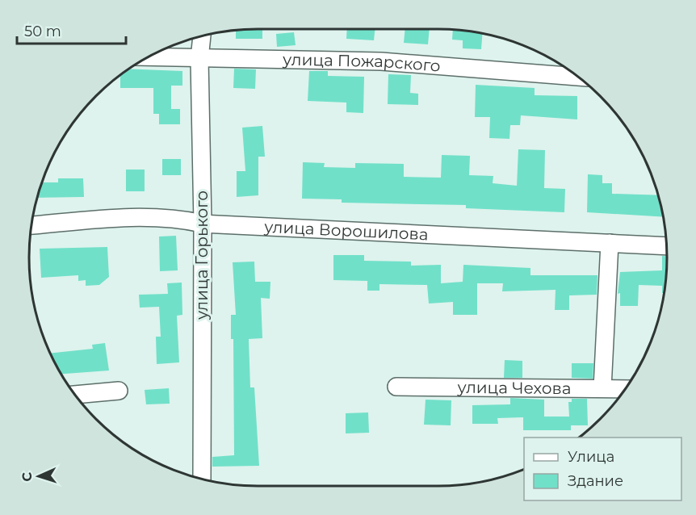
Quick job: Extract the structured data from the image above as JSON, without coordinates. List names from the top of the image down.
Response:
{
  "streets": {
    "street": [
      "улица Пожарского",
      "улица Ворошилова",
      "улица Горького",
      "улица Чехова"
    ]
  },
  "crossings": [
    ["улица Пожарского", "улица Горького"],
    ["улица Ворошилова", "улица Горького"]
  ],
  "legend": ["Улица", "Здание"],
  "scale_bar": "50 m",
  "north": "left"
}
